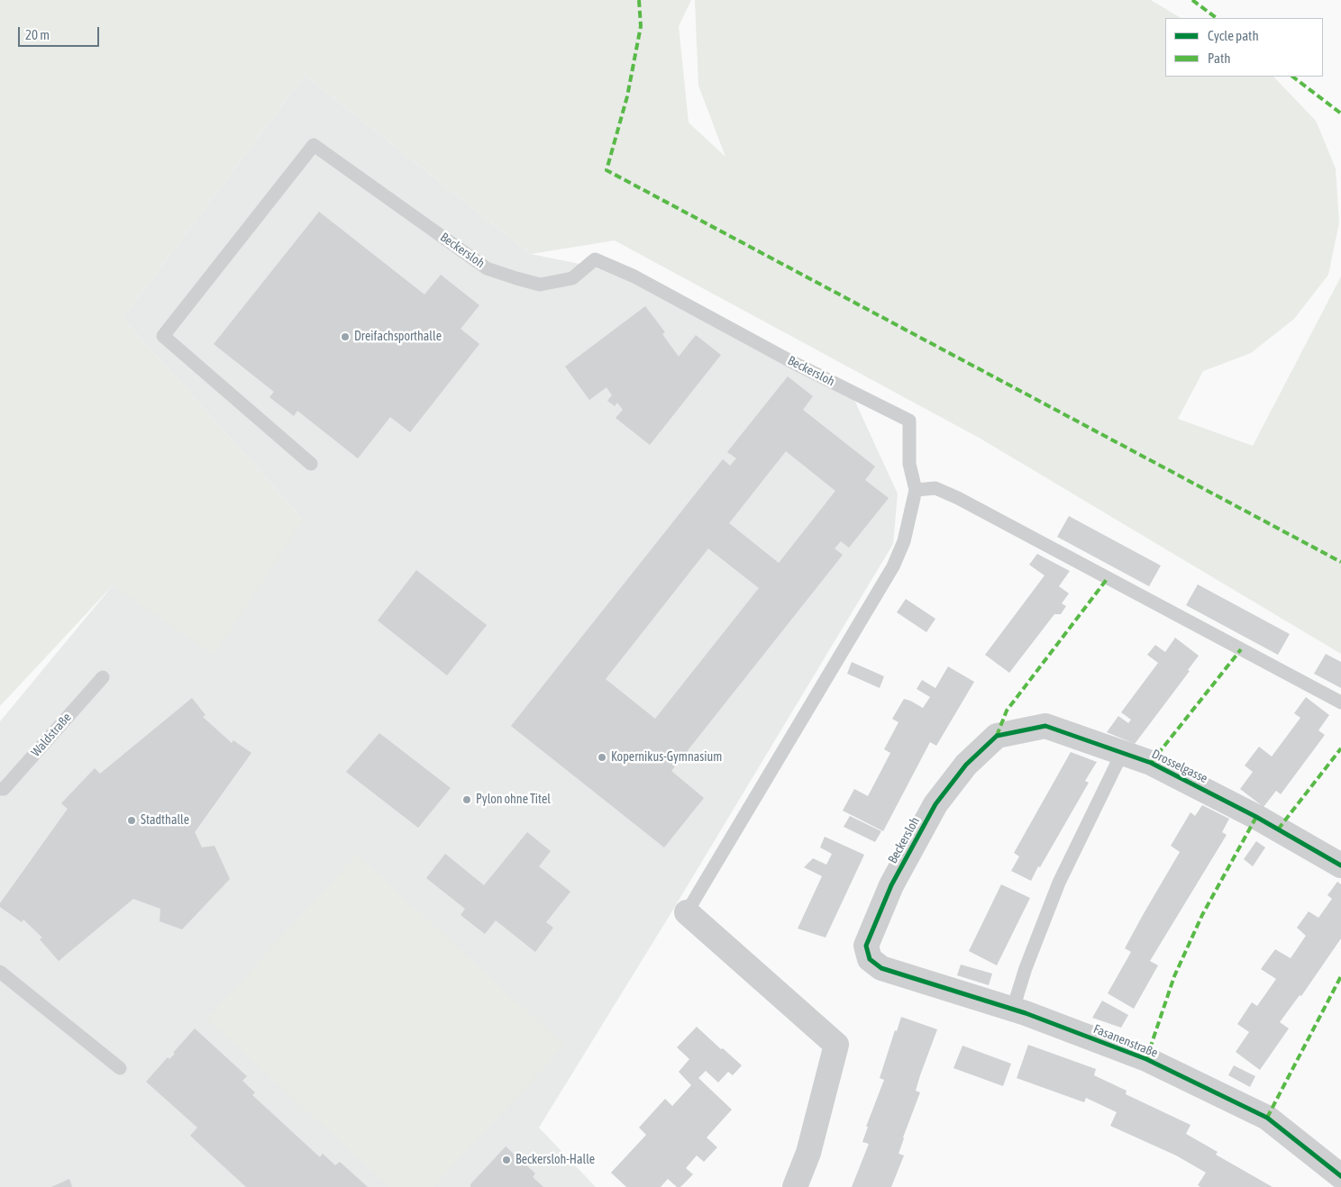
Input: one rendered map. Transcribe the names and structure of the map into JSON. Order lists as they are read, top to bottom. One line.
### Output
{"streets":{"street":["Beckersloh","Drosselgasse","Fasanenstraße"],"lane":["Waldstraße"]},"crossings":[["Beckersloh","Drosselgasse"],["Beckersloh","Fasanenstraße"]],"places":["Dreifachsporthalle","Kopernikus-Gymnasium","Pylon ohne Titel","Stadthalle","Beckersloh-Halle"],"legend":["Cycle path","Path"],"scale_bar":"20 m"}
